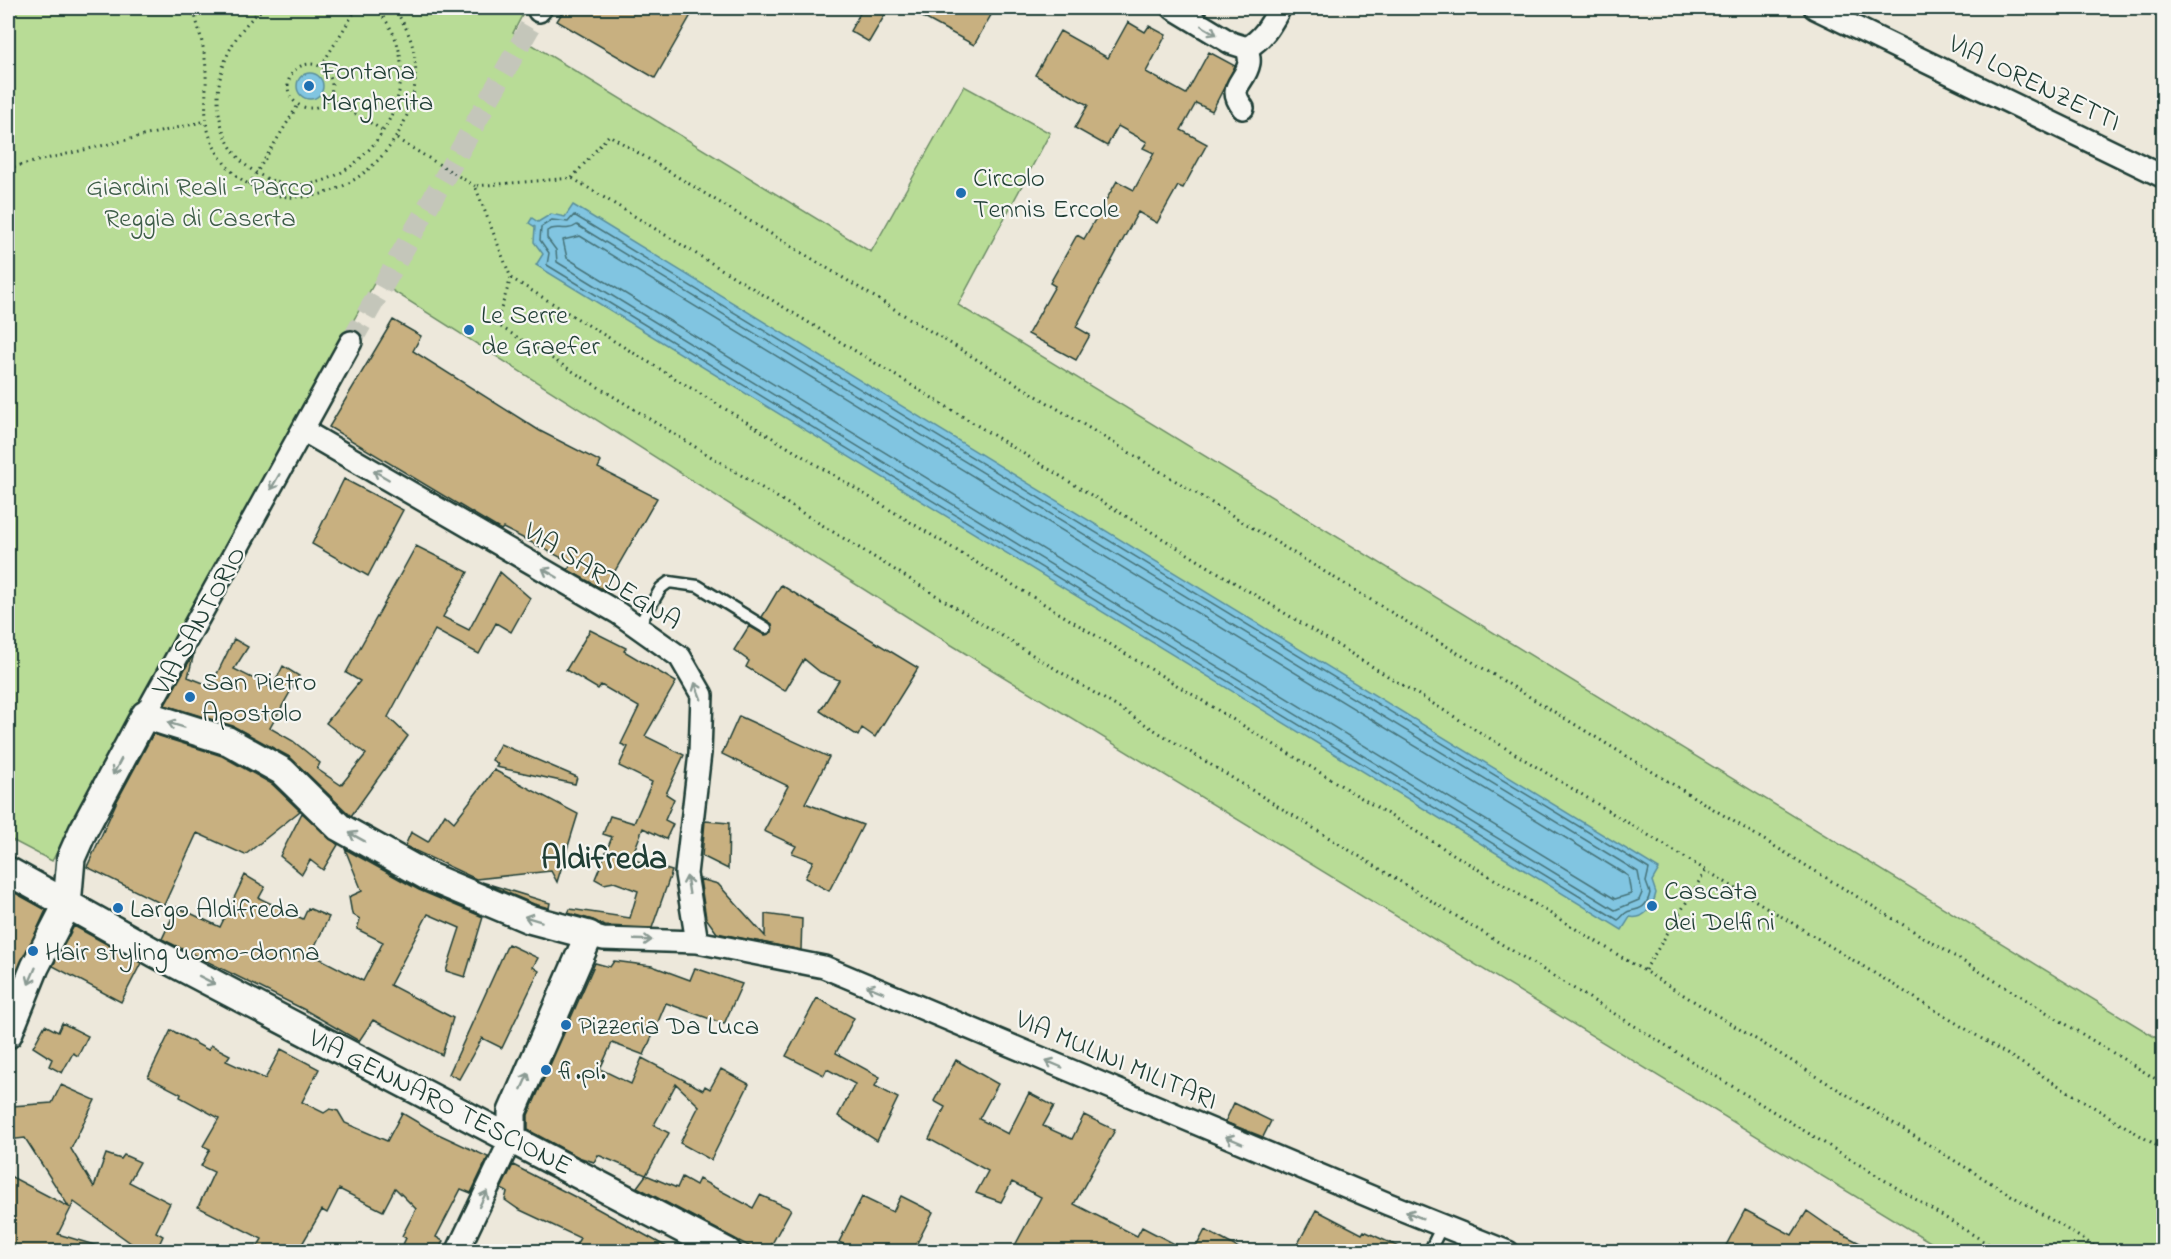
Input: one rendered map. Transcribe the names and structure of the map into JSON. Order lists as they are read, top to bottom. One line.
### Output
{"streets":{"street":["VIA LORENZETTI","VIA SARDEGNA","VIA SANTORIO","VIA MULINI MILITARI","VIA GENNARO TESCIONE"]},"crossings":[["VIA SARDEGNA","VIA SANTORIO"],["VIA SARDEGNA","VIA MULINI MILITARI"],["VIA SANTORIO","VIA GENNARO TESCIONE"]],"one_way":["VIA SARDEGNA","VIA SANTORIO"],"districts":["Aldifreda"],"parks":["Giardini Reali - Parco Reggia di Caserta"],"places":["Fontana Margherita","Circolo Tennis Ercole","Le Serre de Graefer","San Pietro Apostolo","Cascata dei Delfini","Largo Aldifreda","Hair styling uomo-donna","Pizzeria Da Luca","fi.pi."]}
